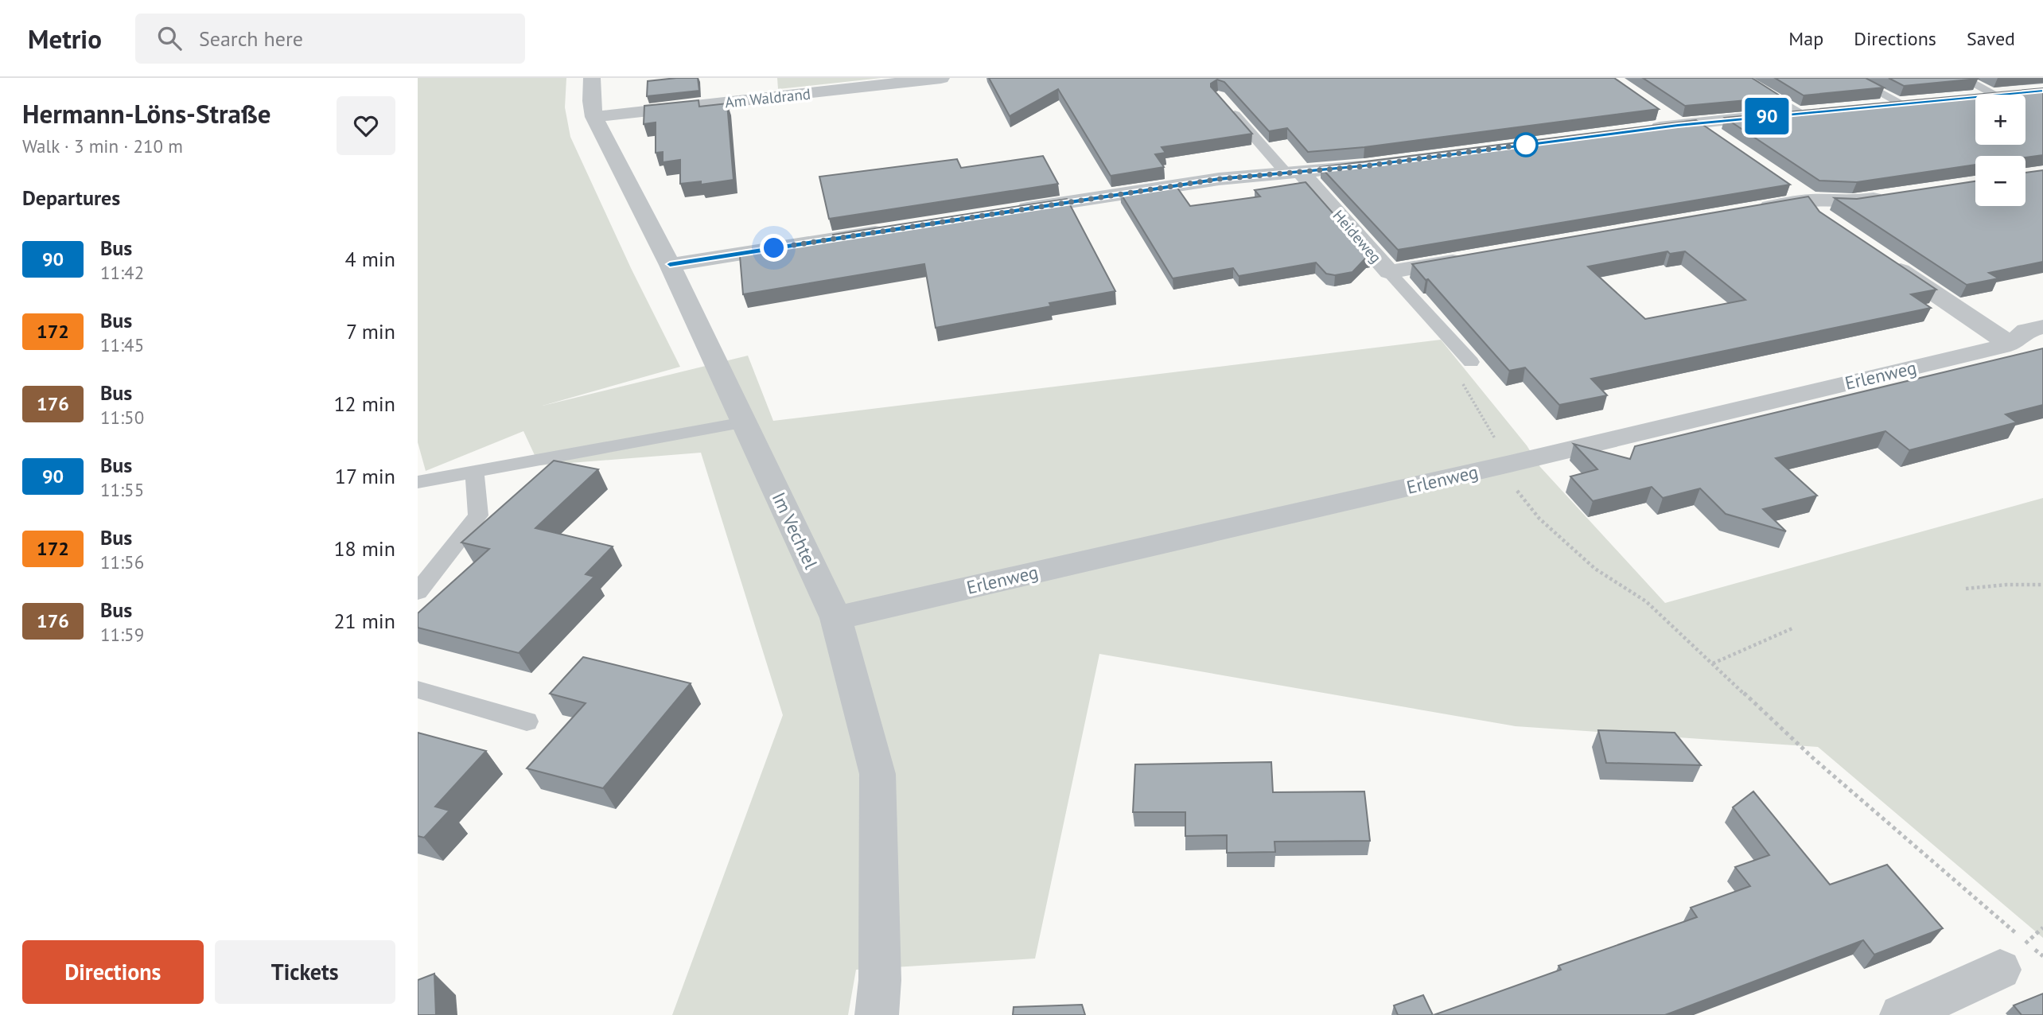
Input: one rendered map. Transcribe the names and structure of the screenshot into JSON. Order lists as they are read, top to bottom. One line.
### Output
{"streets":{"street":["Am Waldrand","Heideweg","Erlenweg","Im Vechtel"]},"crossings":[["Am Waldrand","Im Vechtel"],["Erlenweg","Im Vechtel"]],"lines":["bus line 90"],"page":{"header":"Metrio","search":"Search here","nav":["Map","Directions","Saved"],"heading":[["Hermann-Löns-Straße","Walk · 3 min · 210 m"],"Departures"],"on_map":"90","map_buttons":["+","−"],"list":[{"mark":"90","name":"Bus","note":"11:42","value":"4 min"},{"mark":"172","name":"Bus","note":"11:45","value":"7 min"},{"mark":"176","name":"Bus","note":"11:50","value":"12 min"},{"mark":"90","name":"Bus","note":"11:55","value":"17 min"},{"mark":"172","name":"Bus","note":"11:56","value":"18 min"},{"mark":"176","name":"Bus","note":"11:59","value":"21 min"}],"buttons":["Directions","Tickets"]}}
